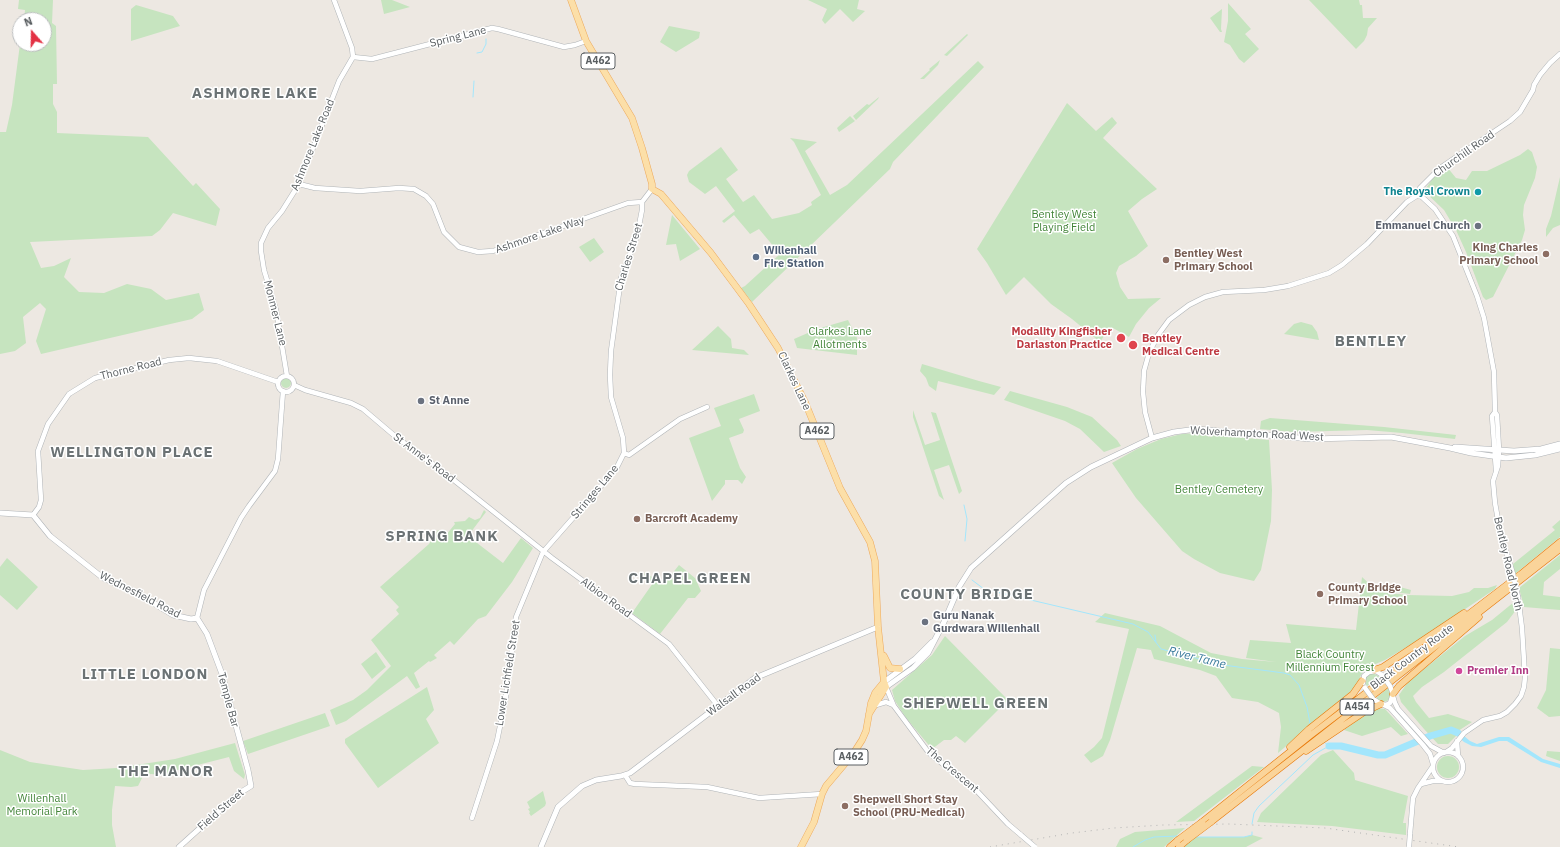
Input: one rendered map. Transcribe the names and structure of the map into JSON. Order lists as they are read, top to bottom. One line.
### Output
{"streets":{"highway":["Black Country Route","A454"],"main road":["A462","Clarkes Lane","Wolverhampton Road West","Wednesfield Road","Walsall Road","Temple Bar","Field Street"],"street":["Spring Lane","Ashmore Lake Road","Churchill Road","Ashmore Lake Way","Charles Street","Monmer Lane","Thorne Road","St Anne's Road","Stringes Lane","Bentley Road North","Albion Road","Lower Lichfield Street","The Crescent"]},"crossings":[["Spring Lane","A462"],["Spring Lane","Ashmore Lake Road"],["A462","Clarkes Lane"],["A462","Wolverhampton Road West"],["A462","Walsall Road"],["A462","The Crescent"],["Ashmore Lake Road","Ashmore Lake Way"],["Ashmore Lake Road","Monmer Lane"],["Churchill Road","Wolverhampton Road West"],["Churchill Road","Bentley Road North"],["Ashmore Lake Way","Charles Street"],["Charles Street","Stringes Lane"],["Monmer Lane","Thorne Road"],["Monmer Lane","St Anne's Road"],["Thorne Road","St Anne's Road"],["Thorne Road","Wednesfield Road"],["Clarkes Lane","Walsall Road"],["Wolverhampton Road West","Bentley Road North"],["Wolverhampton Road West","The Crescent"],["St Anne's Road","Stringes Lane"],["St Anne's Road","Albion Road"],["St Anne's Road","Lower Lichfield Street"],["Stringes Lane","Albion Road"],["Stringes Lane","Lower Lichfield Street"],["Wednesfield Road","Temple Bar"],["Albion Road","Lower Lichfield Street"],["Albion Road","Walsall Road"],["Temple Bar","Field Street"]],"districts":["ASHMORE LAKE","BENTLEY","WELLINGTON PLACE","SPRING BANK","CHAPEL GREEN","COUNTY BRIDGE","LITTLE LONDON","SHEPWELL GREEN","THE MANOR"],"water":["River Tame"],"parks":["Bentley West Playing Field","Clarkes Lane Allotments","Bentley Cemetery","Black Country Millennium Forest","Willenhall Memorial Park"],"places":["The Royal Crown","Emmanuel Church","King Charles Primary School","Willenhall Fire Station","Bentley West Primary School","Modality Kingfisher Darlaston Practice","Bentley Medical Centre","St Anne","Barcroft Academy","County Bridge Primary School","Guru Nanak Gurdwara Willenhall","Premier Inn","Shepwell Short Stay School (PRU-Medical)"],"north":"top"}
